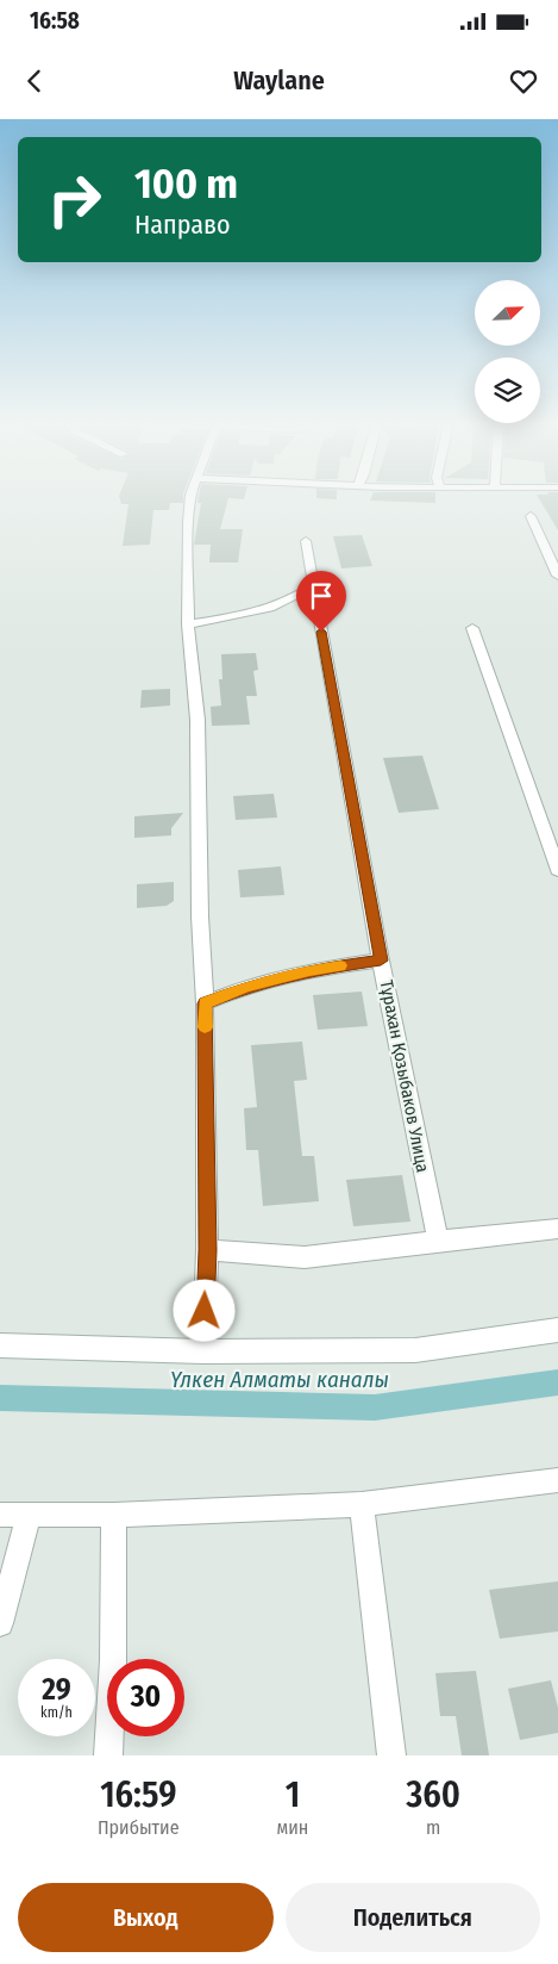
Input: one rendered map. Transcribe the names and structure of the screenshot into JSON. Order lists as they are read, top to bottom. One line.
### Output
{"streets":{"street":["Тұрахан Қозыбаков Улица"]},"water":["Үлкен Алматы каналы"],"north":"top right","page":{"status":"16:58","header":"Waylane","turn":["100 m","Направо"],"speed":"29 km/h","limit":"30","eta":["16:59","Прибытие","1","мин","360","m"],"buttons":["Выход","Поделиться"]}}
